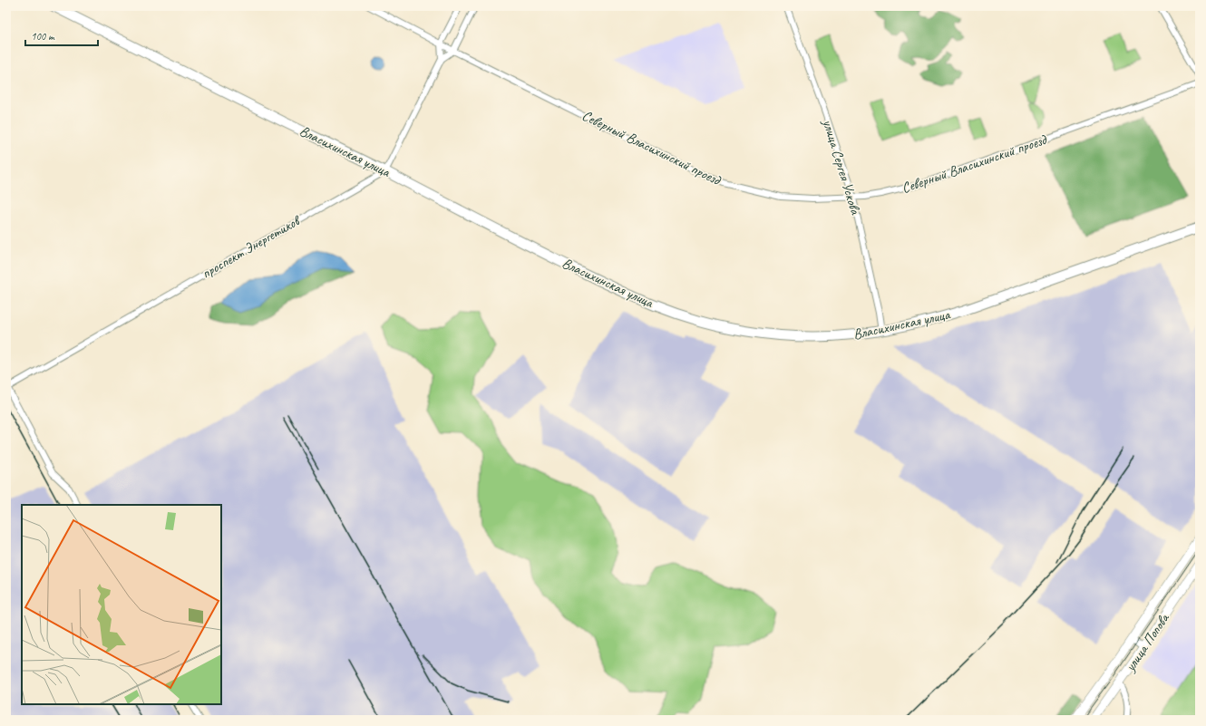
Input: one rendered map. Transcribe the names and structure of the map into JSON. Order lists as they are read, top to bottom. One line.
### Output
{"streets":{"highway":["Власихинская улица"],"main road":["улица Попова"],"street":["Северный Власихинский проезд","улица Сергея Ускова","проспект Энергетиков"]},"crossings":[["Северный Власихинский проезд","улица Сергея Ускова"],["Власихинская улица","улица Сергея Ускова"],["Власихинская улица","проспект Энергетиков"]],"scale_bar":"100 m"}
